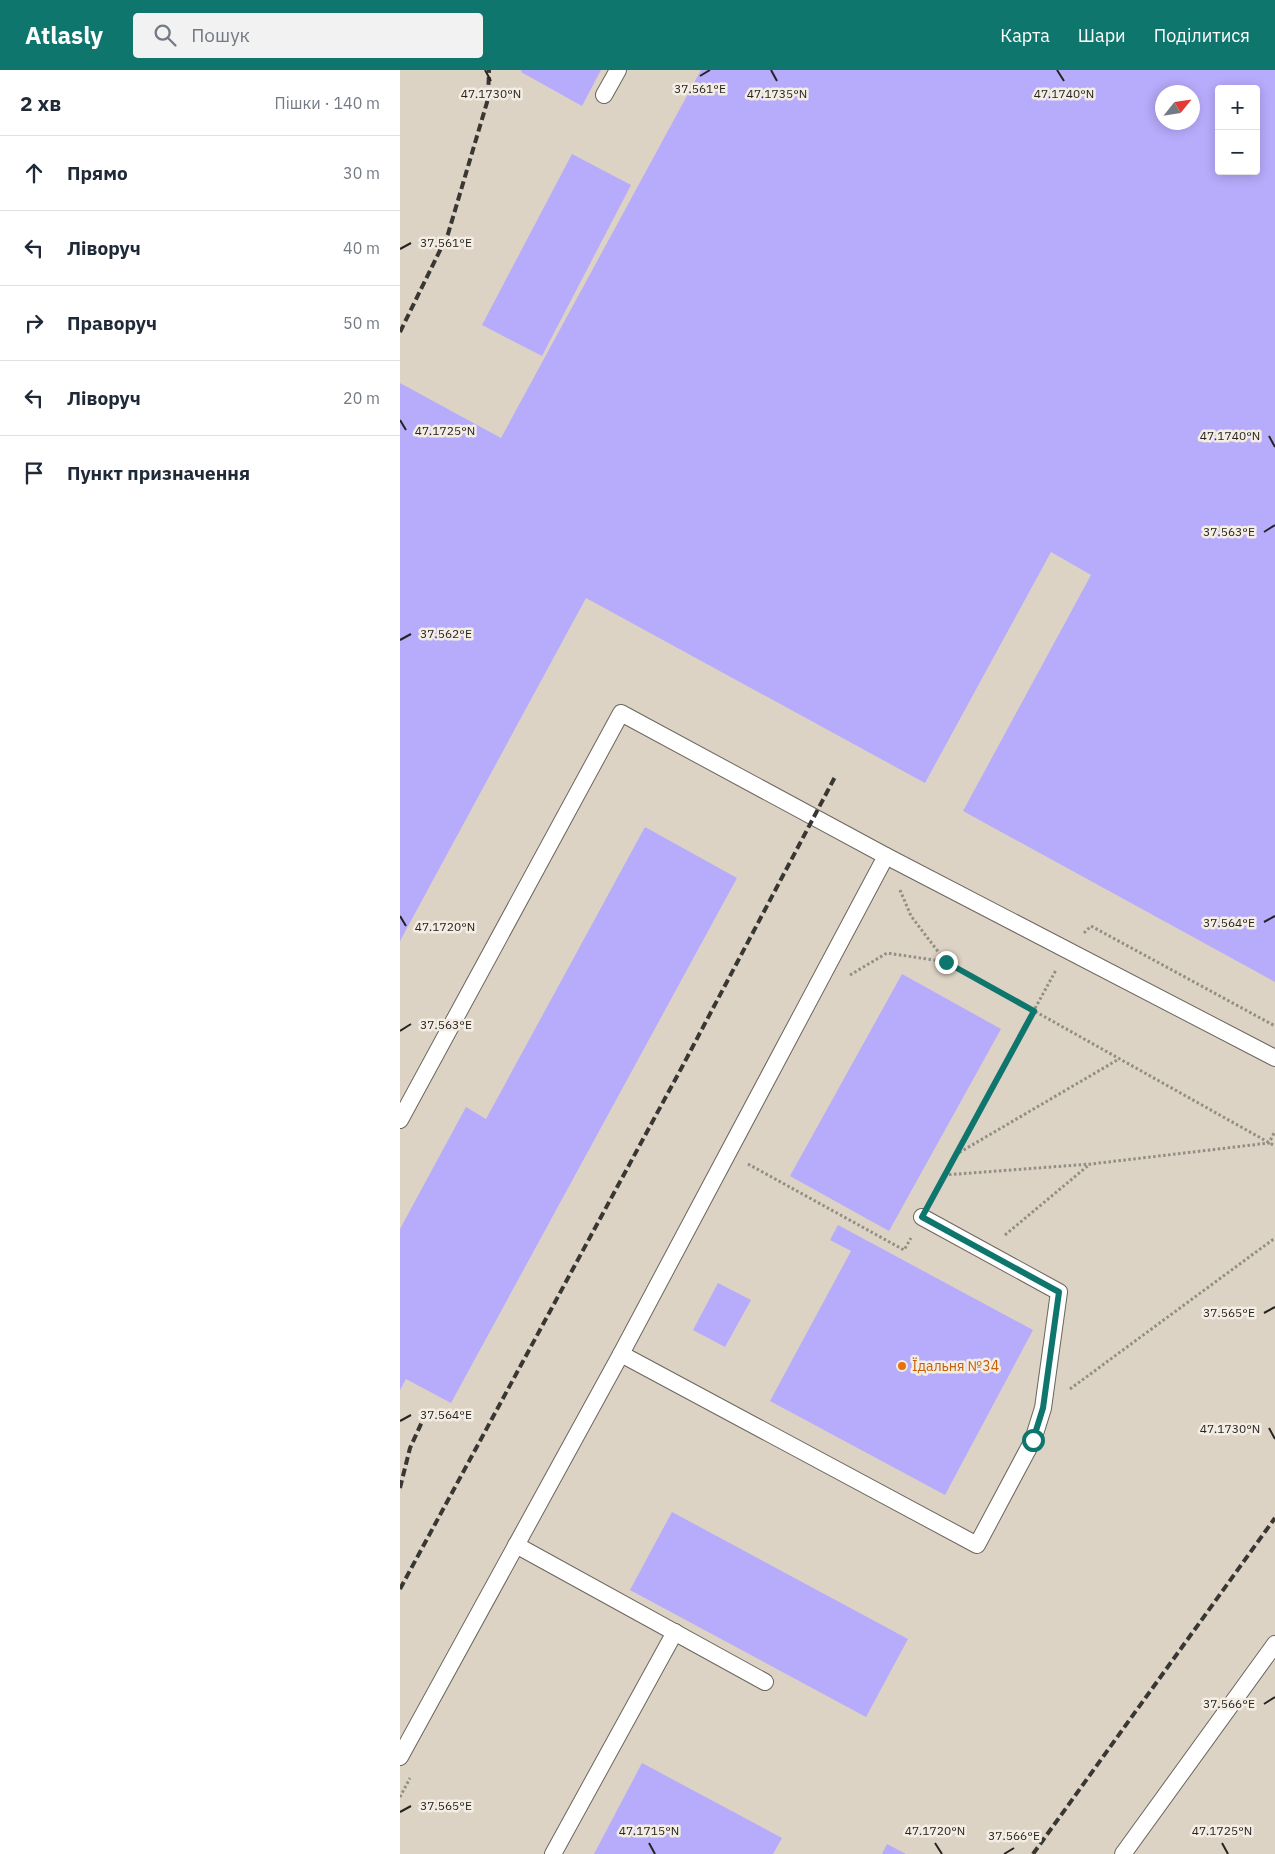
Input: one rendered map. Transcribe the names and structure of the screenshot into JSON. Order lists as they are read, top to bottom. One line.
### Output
{"places":["Їдальня №34"],"north":"top right","page":{"header":"Atlasly","search":"Пошук","nav":["Карта","Шари","Поділитися"],"heading":["2 хв","Пішки · 140 m"],"map_buttons":["+","−"],"list":[["Прямо","30 m"],["Ліворуч","40 m"],["Праворуч","50 m"],["Ліворуч","20 m"],"Пункт призначення"]},"coordinates":["37.561°E","47.1730°N","47.1735°N","47.1740°N","47.1725°N","37.563°E","37.562°E","37.564°E","47.1720°N","37.565°E","37.566°E","47.1715°N"]}
